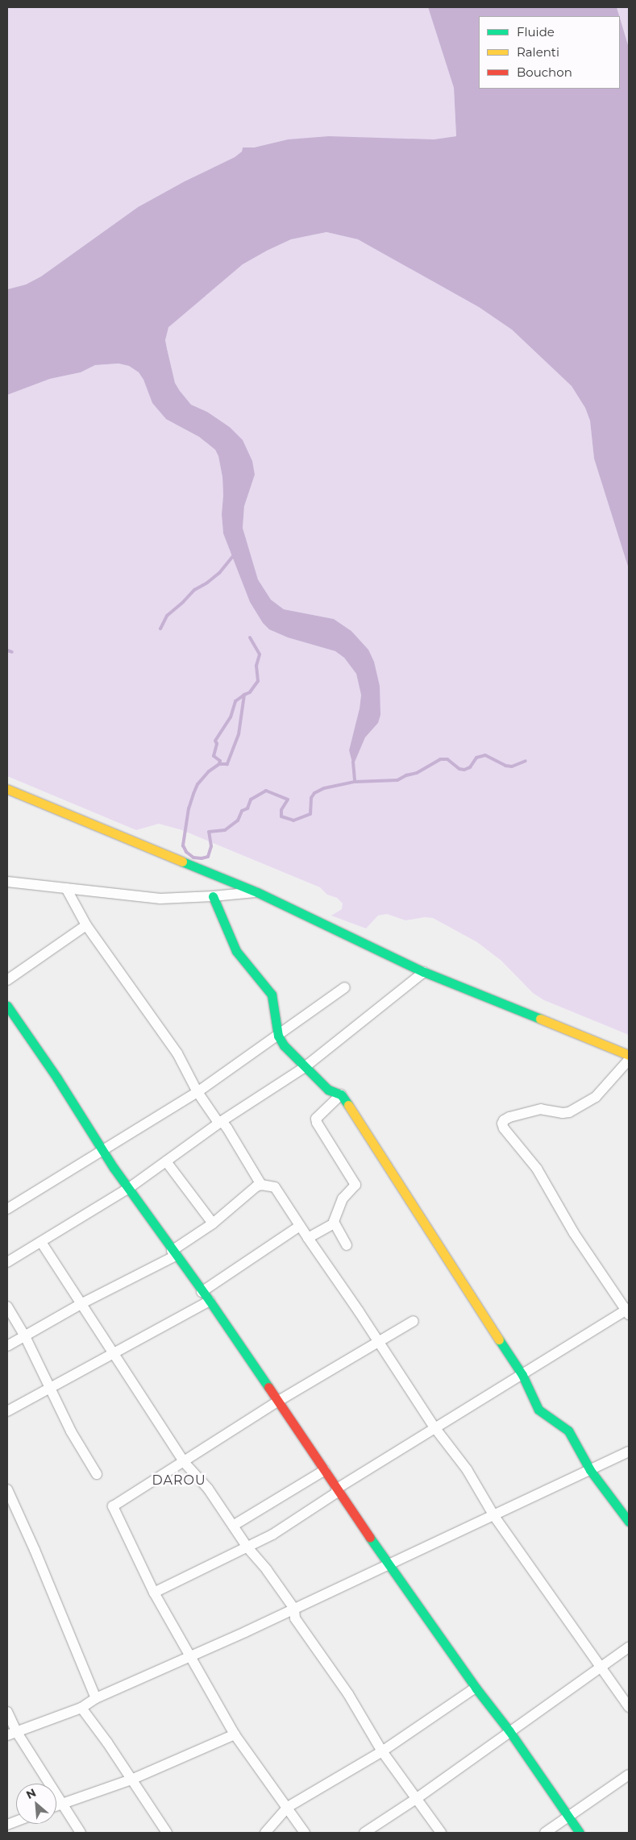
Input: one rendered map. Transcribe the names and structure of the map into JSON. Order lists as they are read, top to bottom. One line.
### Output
{"districts":["DAROU"],"legend":["Fluide","Ralenti","Bouchon"],"north":"top left"}
